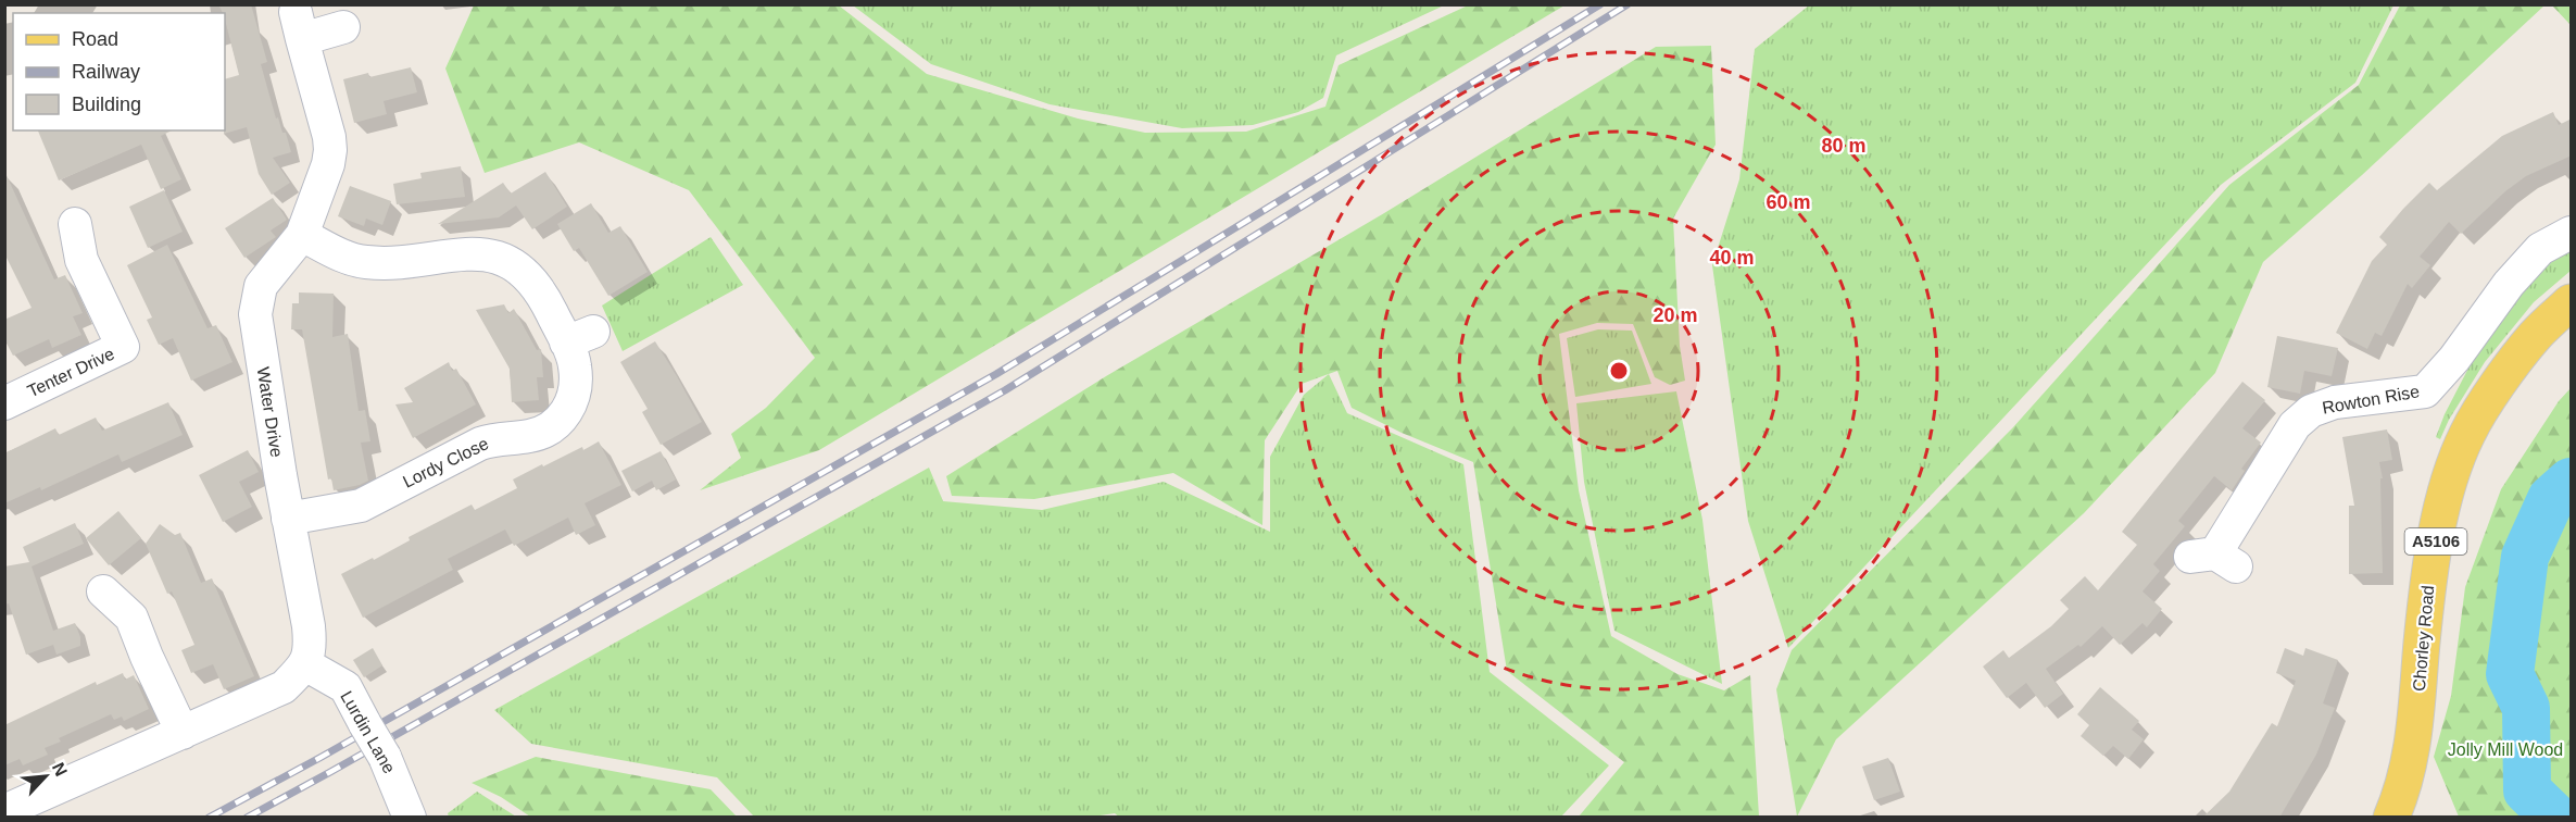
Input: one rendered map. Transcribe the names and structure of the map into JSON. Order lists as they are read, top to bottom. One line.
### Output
{"streets":{"main road":["A5106","Chorley Road"],"street":["Tenter Drive","Rowton Rise","Water Drive","Lordy Close","Lurdin Lane"]},"crossings":[["Water Drive","Lordy Close"],["Water Drive","Lurdin Lane"]],"parks":["Jolly Mill Wood"],"legend":["Road","Railway","Building"],"north":"top right","rings":["80 m","60 m","40 m","20 m"]}
